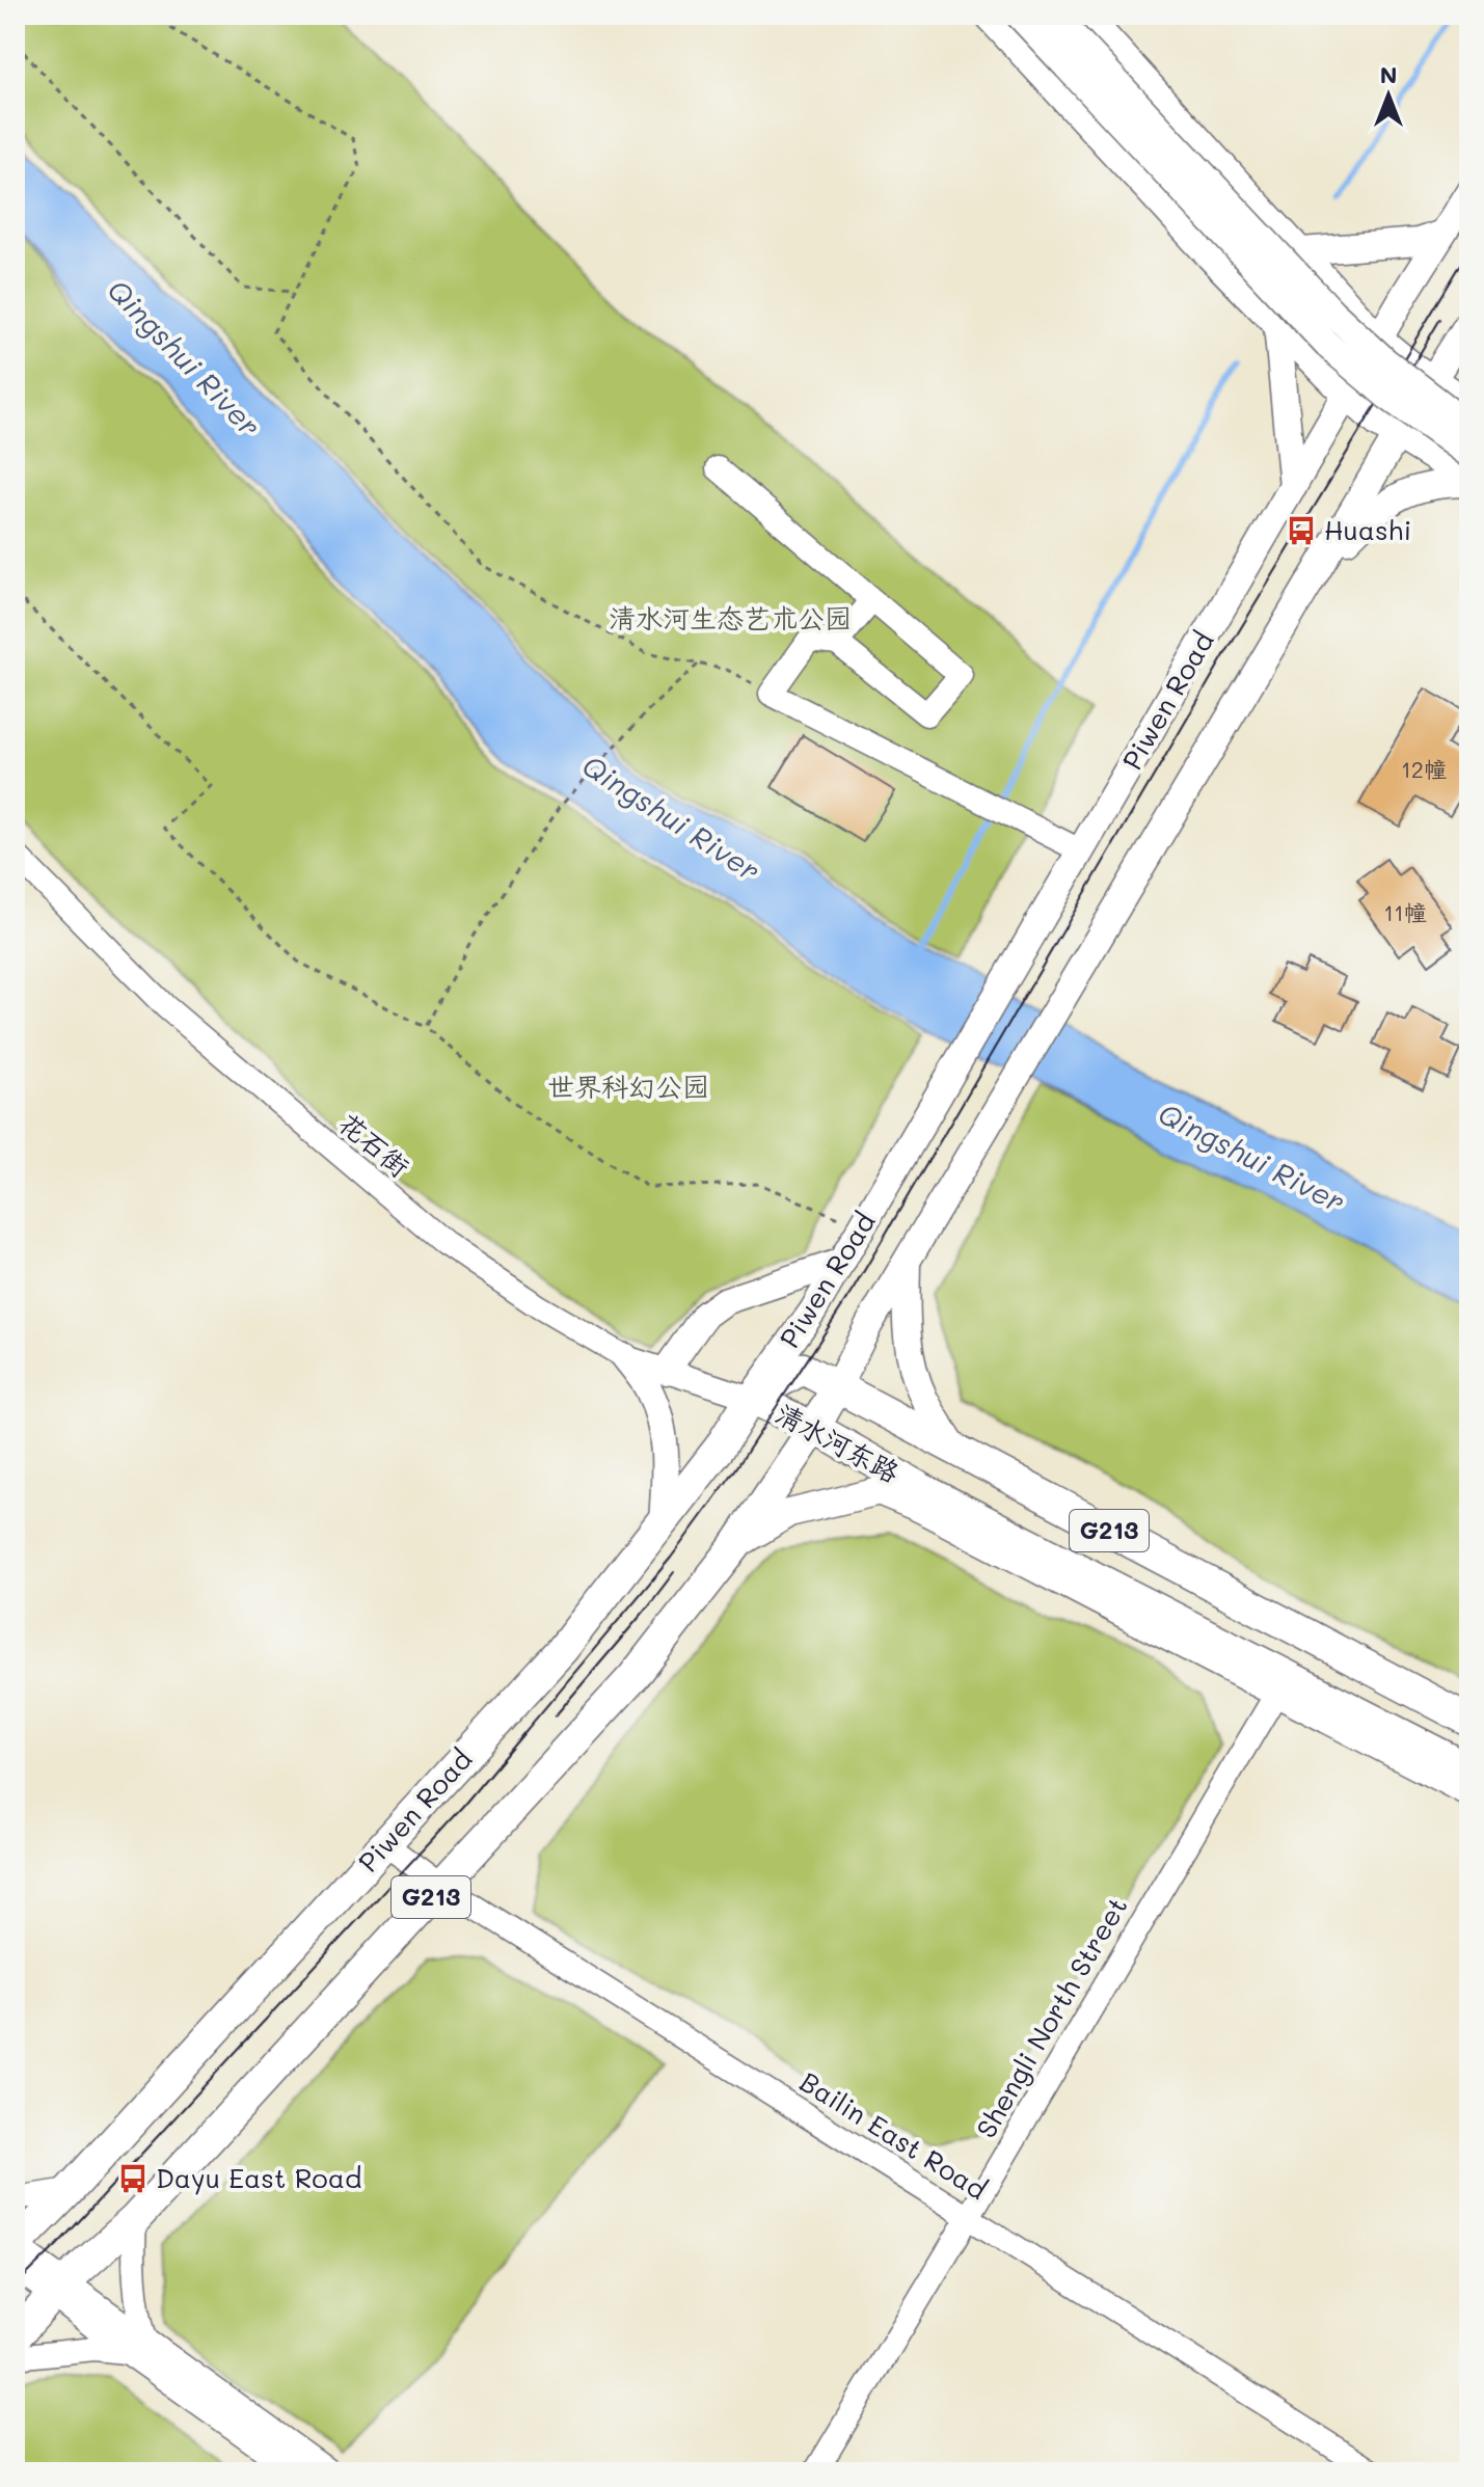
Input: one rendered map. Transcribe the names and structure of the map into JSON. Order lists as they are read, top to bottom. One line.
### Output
{"streets":{"highway":["Piwen Road","清水河东路","G213"],"street":["花石街","Shengli North Street","Bailin East Road"]},"crossings":[["Piwen Road","花石街"],["Piwen Road","清水河东路"],["Piwen Road","Bailin East Road"],["花石街","清水河东路"],["清水河东路","Shengli North Street"],["Shengli North Street","Bailin East Road"]],"water":["Qingshui River"],"parks":["清水河生态艺术公园","世界科幻公园"],"places":{"bus stop":["Huashi","Dayu East Road"]},"house_numbers":["12幢","11幢"],"north":"top"}
